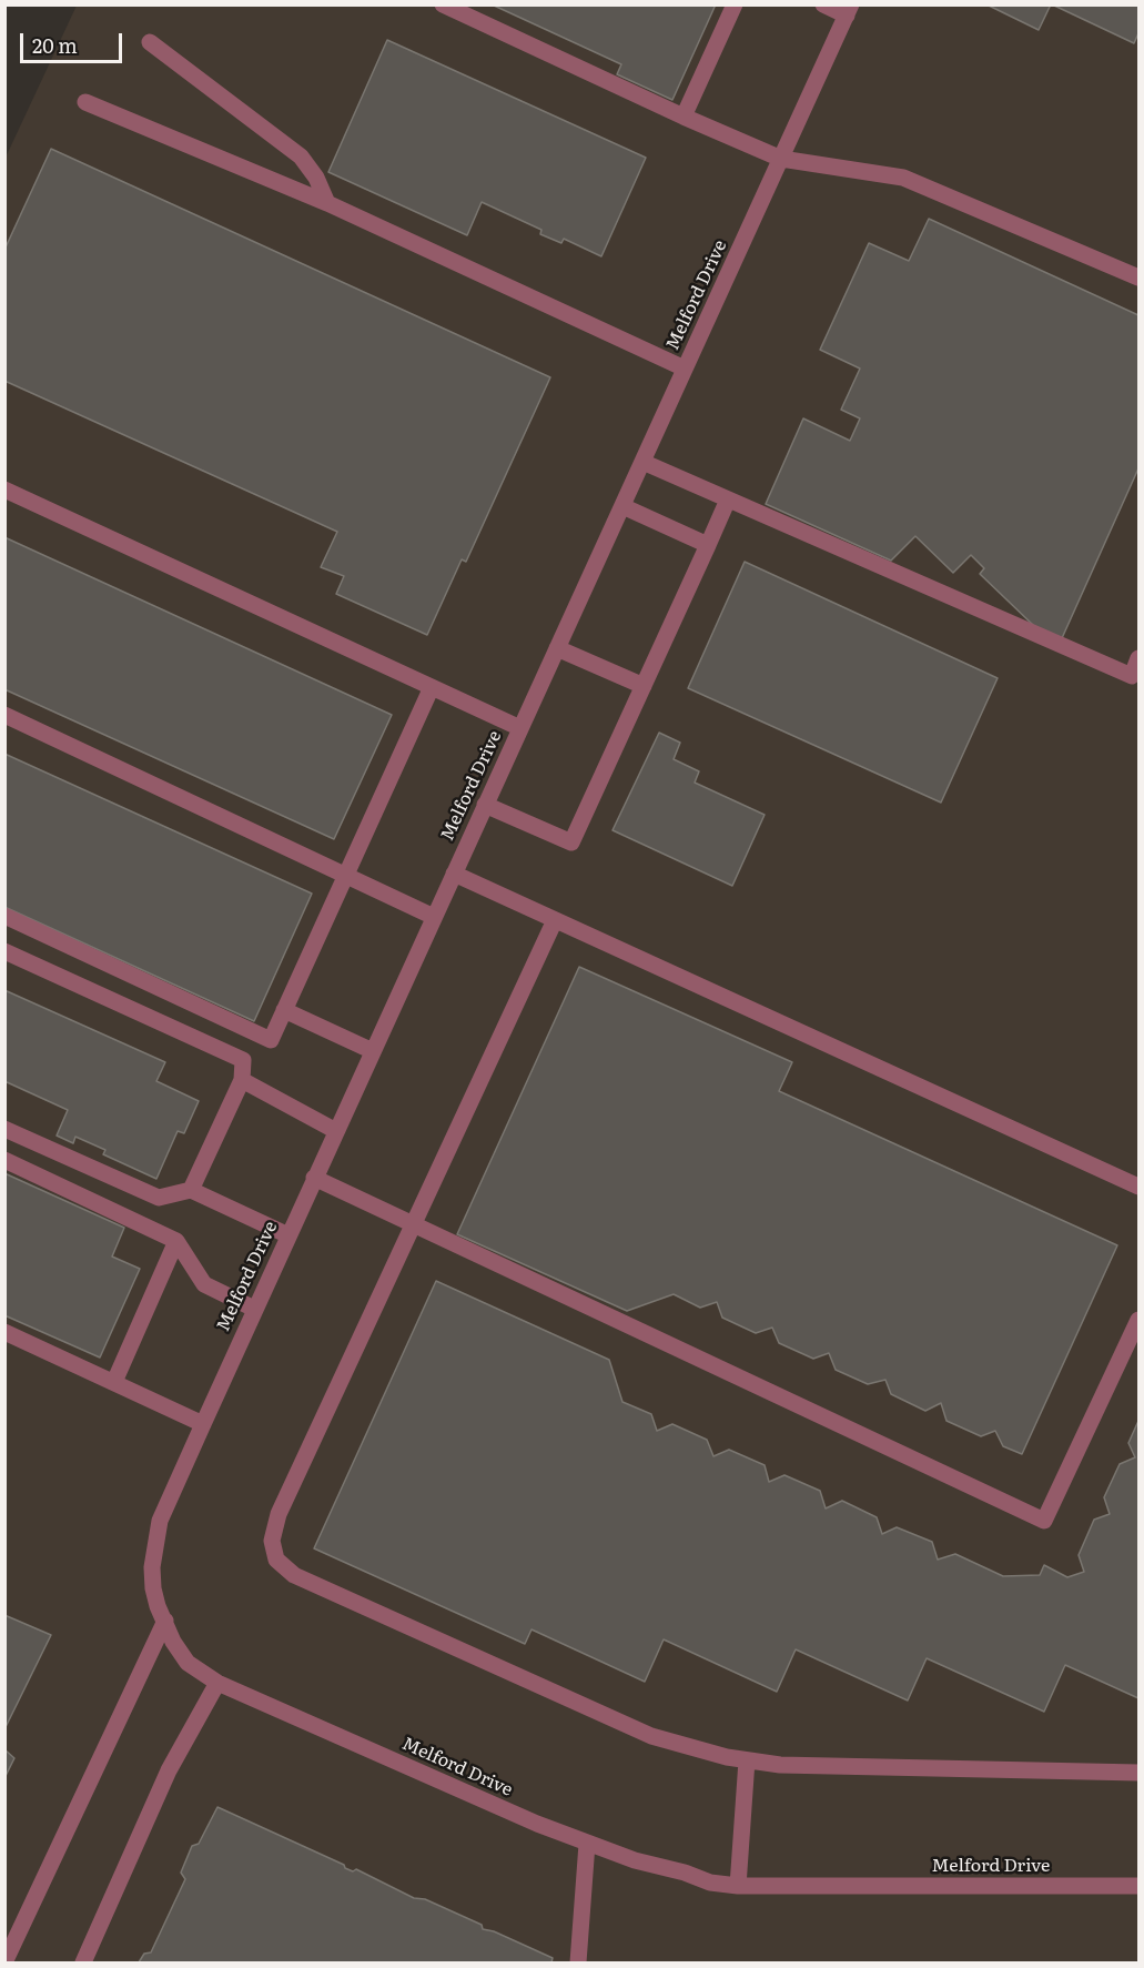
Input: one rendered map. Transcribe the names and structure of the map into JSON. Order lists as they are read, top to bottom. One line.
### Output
{"streets":{"street":["Melford Drive"]},"scale_bar":"20 m"}
